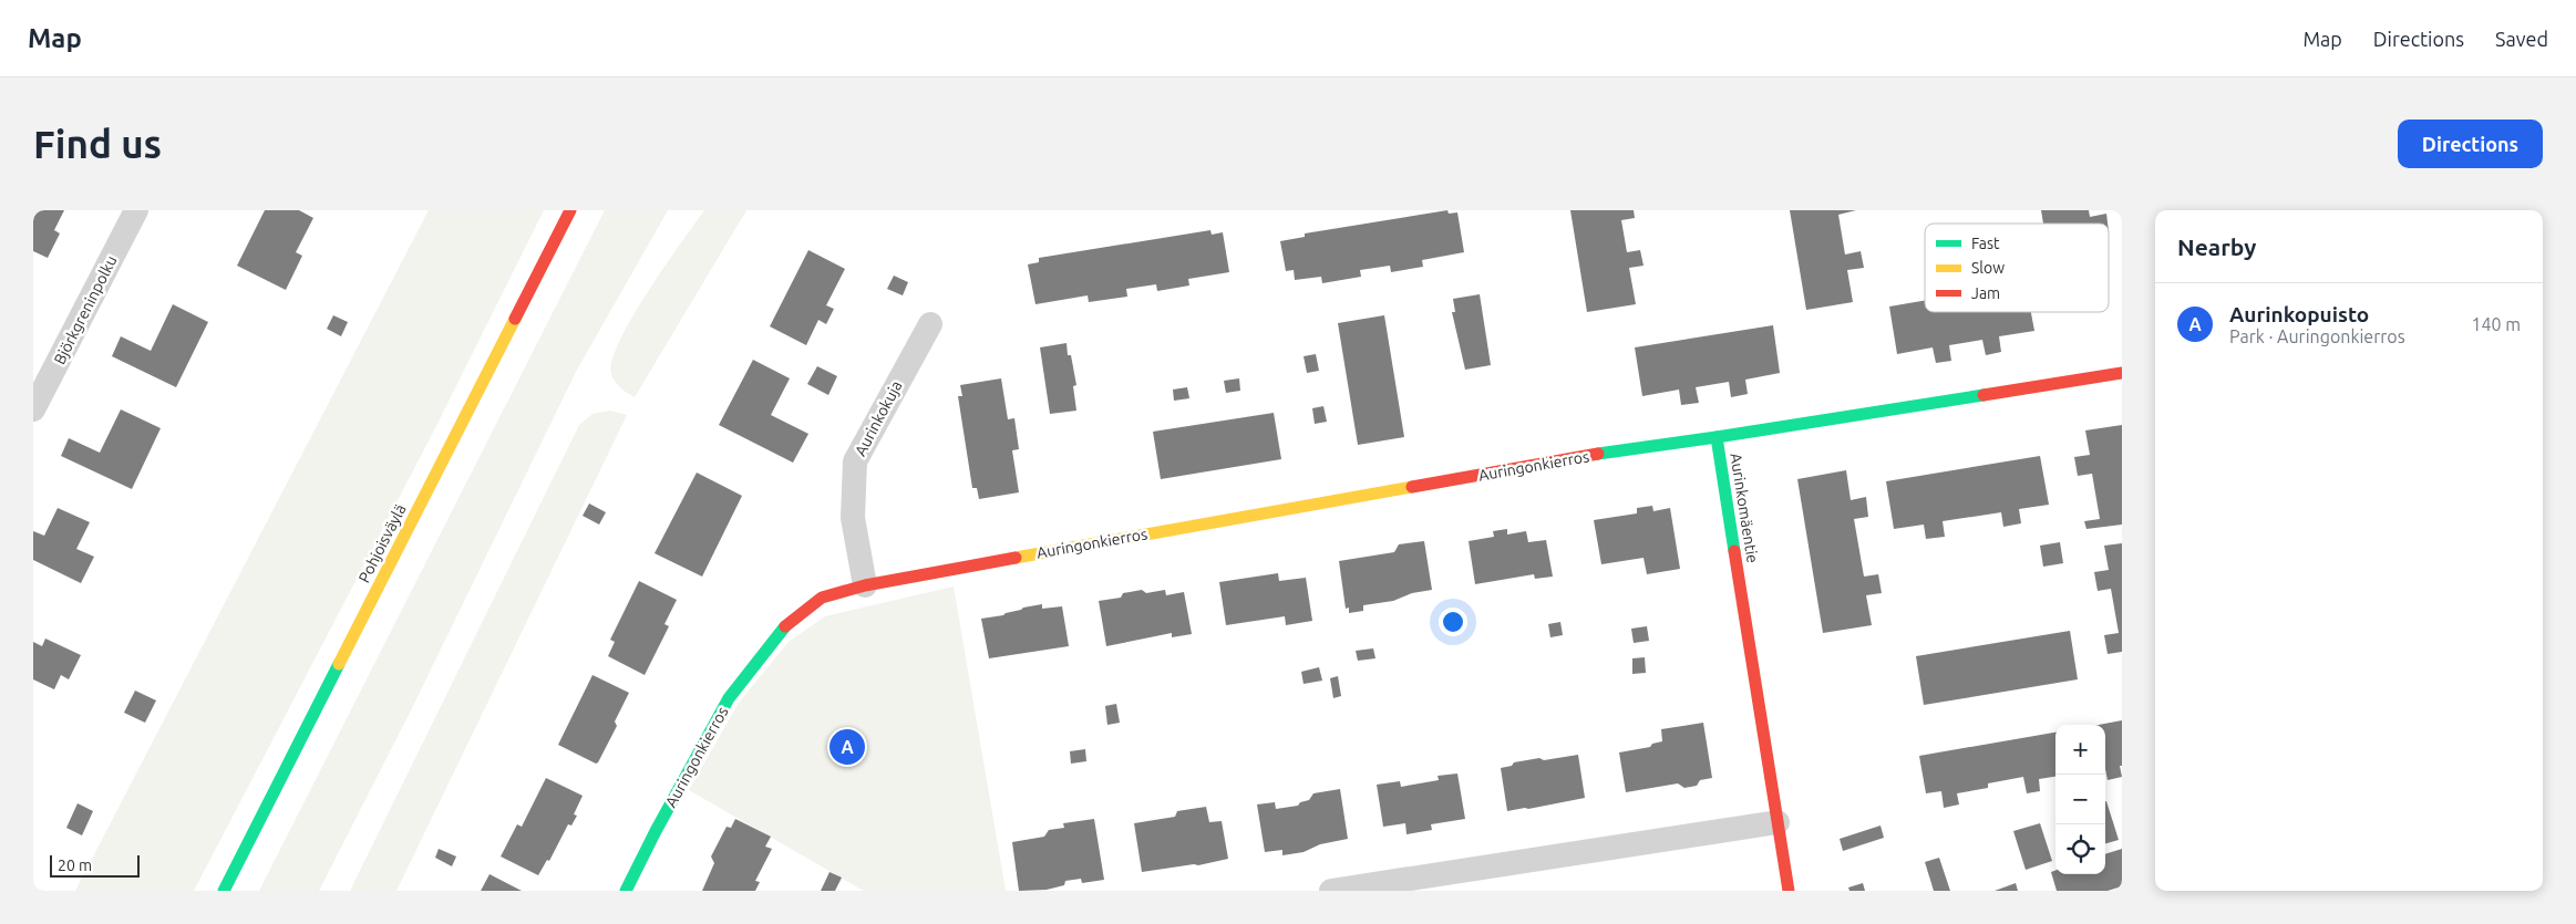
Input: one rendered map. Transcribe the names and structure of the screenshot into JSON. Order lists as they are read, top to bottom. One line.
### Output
{"streets":{"street":["Björkgreninpolku","Aurinkokuja","Auringonkierros","Aurinkomäentie","Pohjoisväylä"]},"crossings":[["Aurinkokuja","Auringonkierros"],["Auringonkierros","Aurinkomäentie"]],"legend":["Fast","Slow","Jam"],"scale_bar":"20 m","page":{"header":"Map","nav":["Map","Directions","Saved"],"buttons":"Directions","title":"Find us","heading":"Nearby","list":[{"mark":"A","name":"Aurinkopuisto","note":"Park · Auringonkierros","value":"140 m"}],"map_buttons":["+","−"],"pins":"A","scale":"20 m"}}
